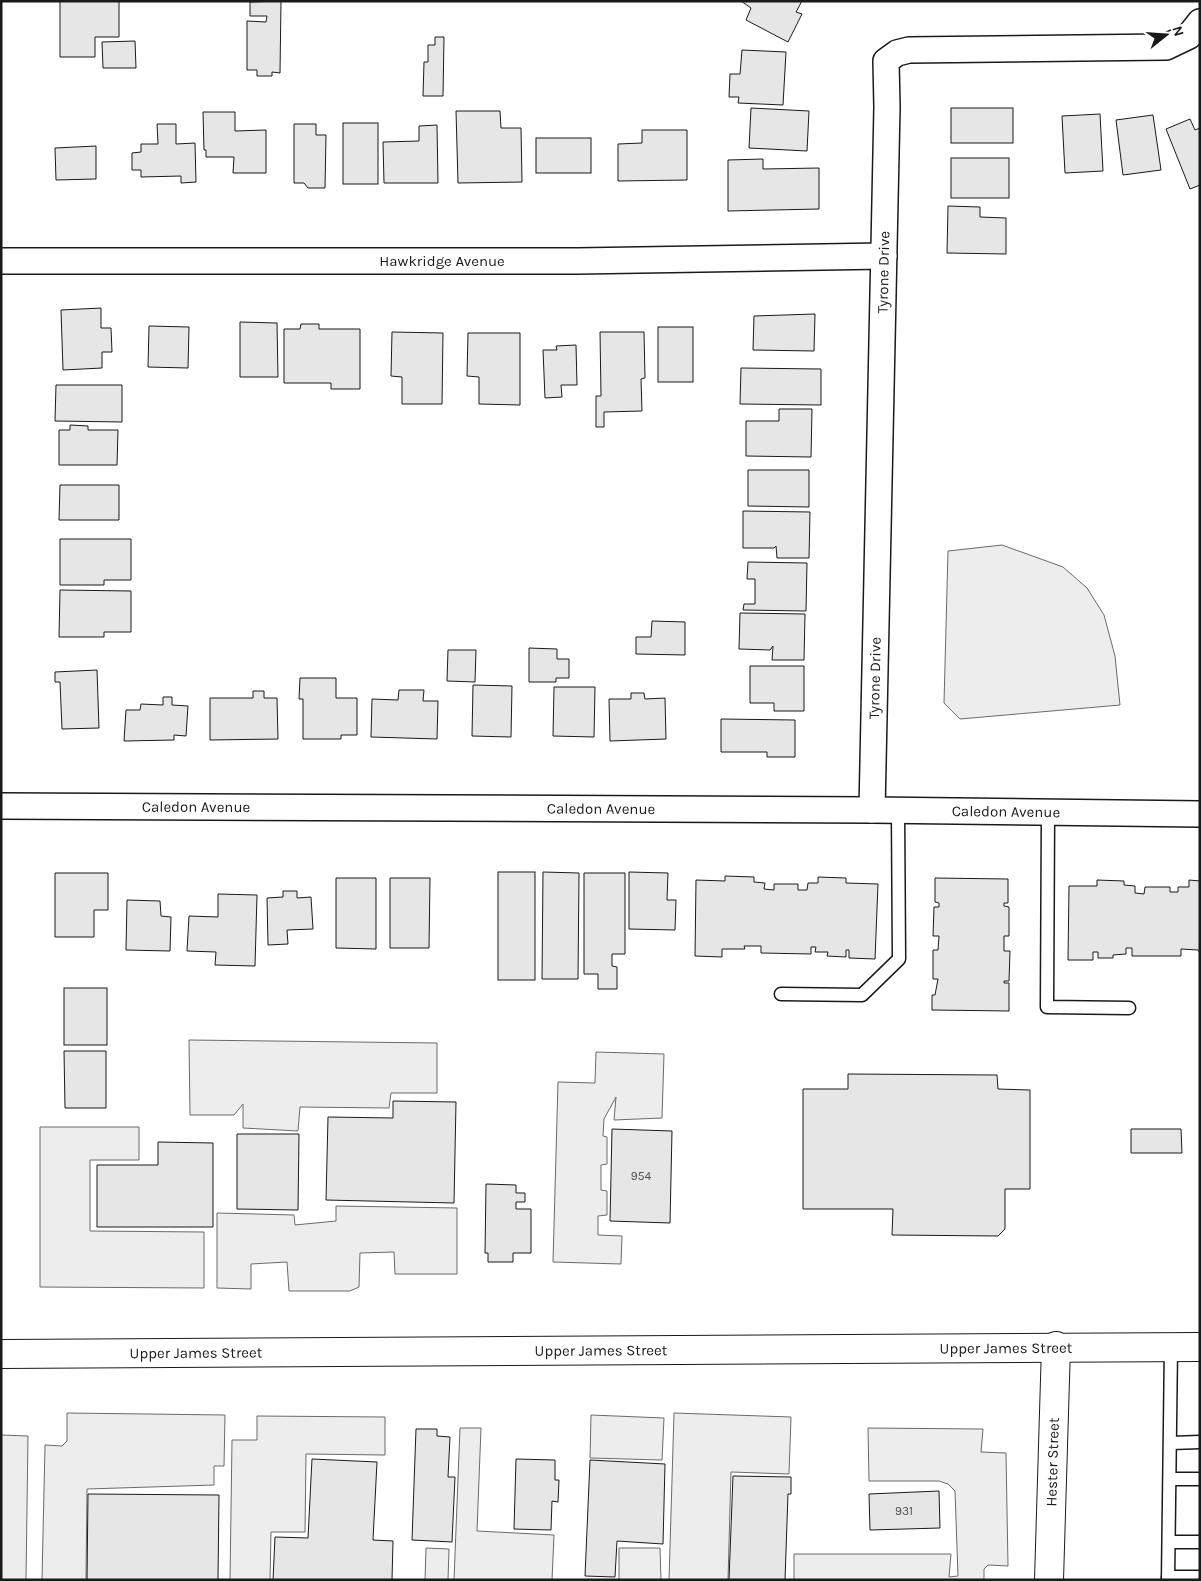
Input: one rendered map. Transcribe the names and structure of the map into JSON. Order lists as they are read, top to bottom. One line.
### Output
{"streets":{"main road":["Upper James Street","Hester Street"],"street":["Hawkridge Avenue","Tyrone Drive","Caledon Avenue"]},"crossings":[["Hawkridge Avenue","Tyrone Drive"],["Tyrone Drive","Caledon Avenue"],["Upper James Street","Hester Street"]],"house_numbers":["954","931"],"north":"right"}
